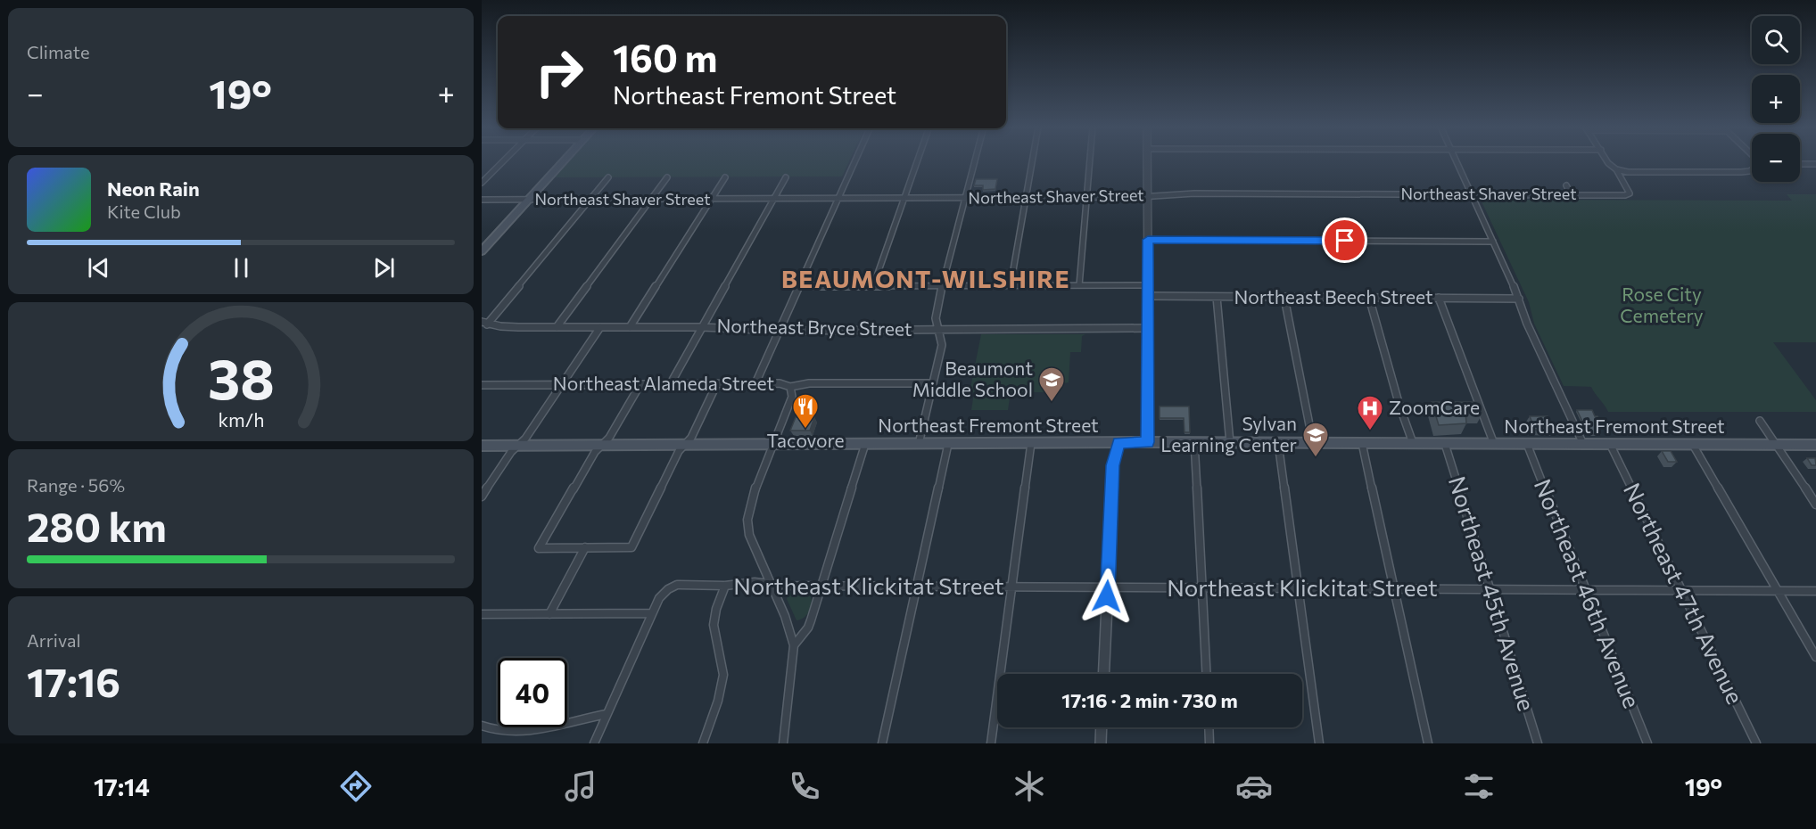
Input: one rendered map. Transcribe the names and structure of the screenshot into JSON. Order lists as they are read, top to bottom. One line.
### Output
{"streets":{"main road":["Northeast Fremont Street"],"street":["Northeast Shaver Street","Northeast Beech Street","Northeast Bryce Street","Northeast Alameda Street","Northeast Klickitat Street","Northeast 45th Avenue","Northeast 46th Avenue","Northeast 47th Avenue"]},"crossings":[["Northeast Alameda Street","Northeast Fremont Street"],["Northeast Alameda Street","Northeast Klickitat Street"],["Northeast Fremont Street","Northeast 45th Avenue"],["Northeast Fremont Street","Northeast 46th Avenue"],["Northeast Fremont Street","Northeast 47th Avenue"],["Northeast Klickitat Street","Northeast 45th Avenue"],["Northeast Klickitat Street","Northeast 46th Avenue"],["Northeast Klickitat Street","Northeast 47th Avenue"]],"districts":["BEAUMONT-WILSHIRE"],"parks":["Rose City Cemetery"],"places":{"school or university":["Beaumont Middle School","Sylvan Learning Center"],"restaurant":["Tacovore"],"hospital":["ZoomCare"]},"page":{"tile":["Climate",["Range · 56%","280 km"],["Arrival","17:16"]],"map_buttons":["+","−"],"turn":["160 m","Northeast Fremont Street"],"heat":["−","19°","+"],"song":["Neon Rain","Kite Club"],"limit":"40","trip":"17:16 · 2 min · 730 m","tabs":["17:14","19°"],"gauge":["38","km/h"]}}
